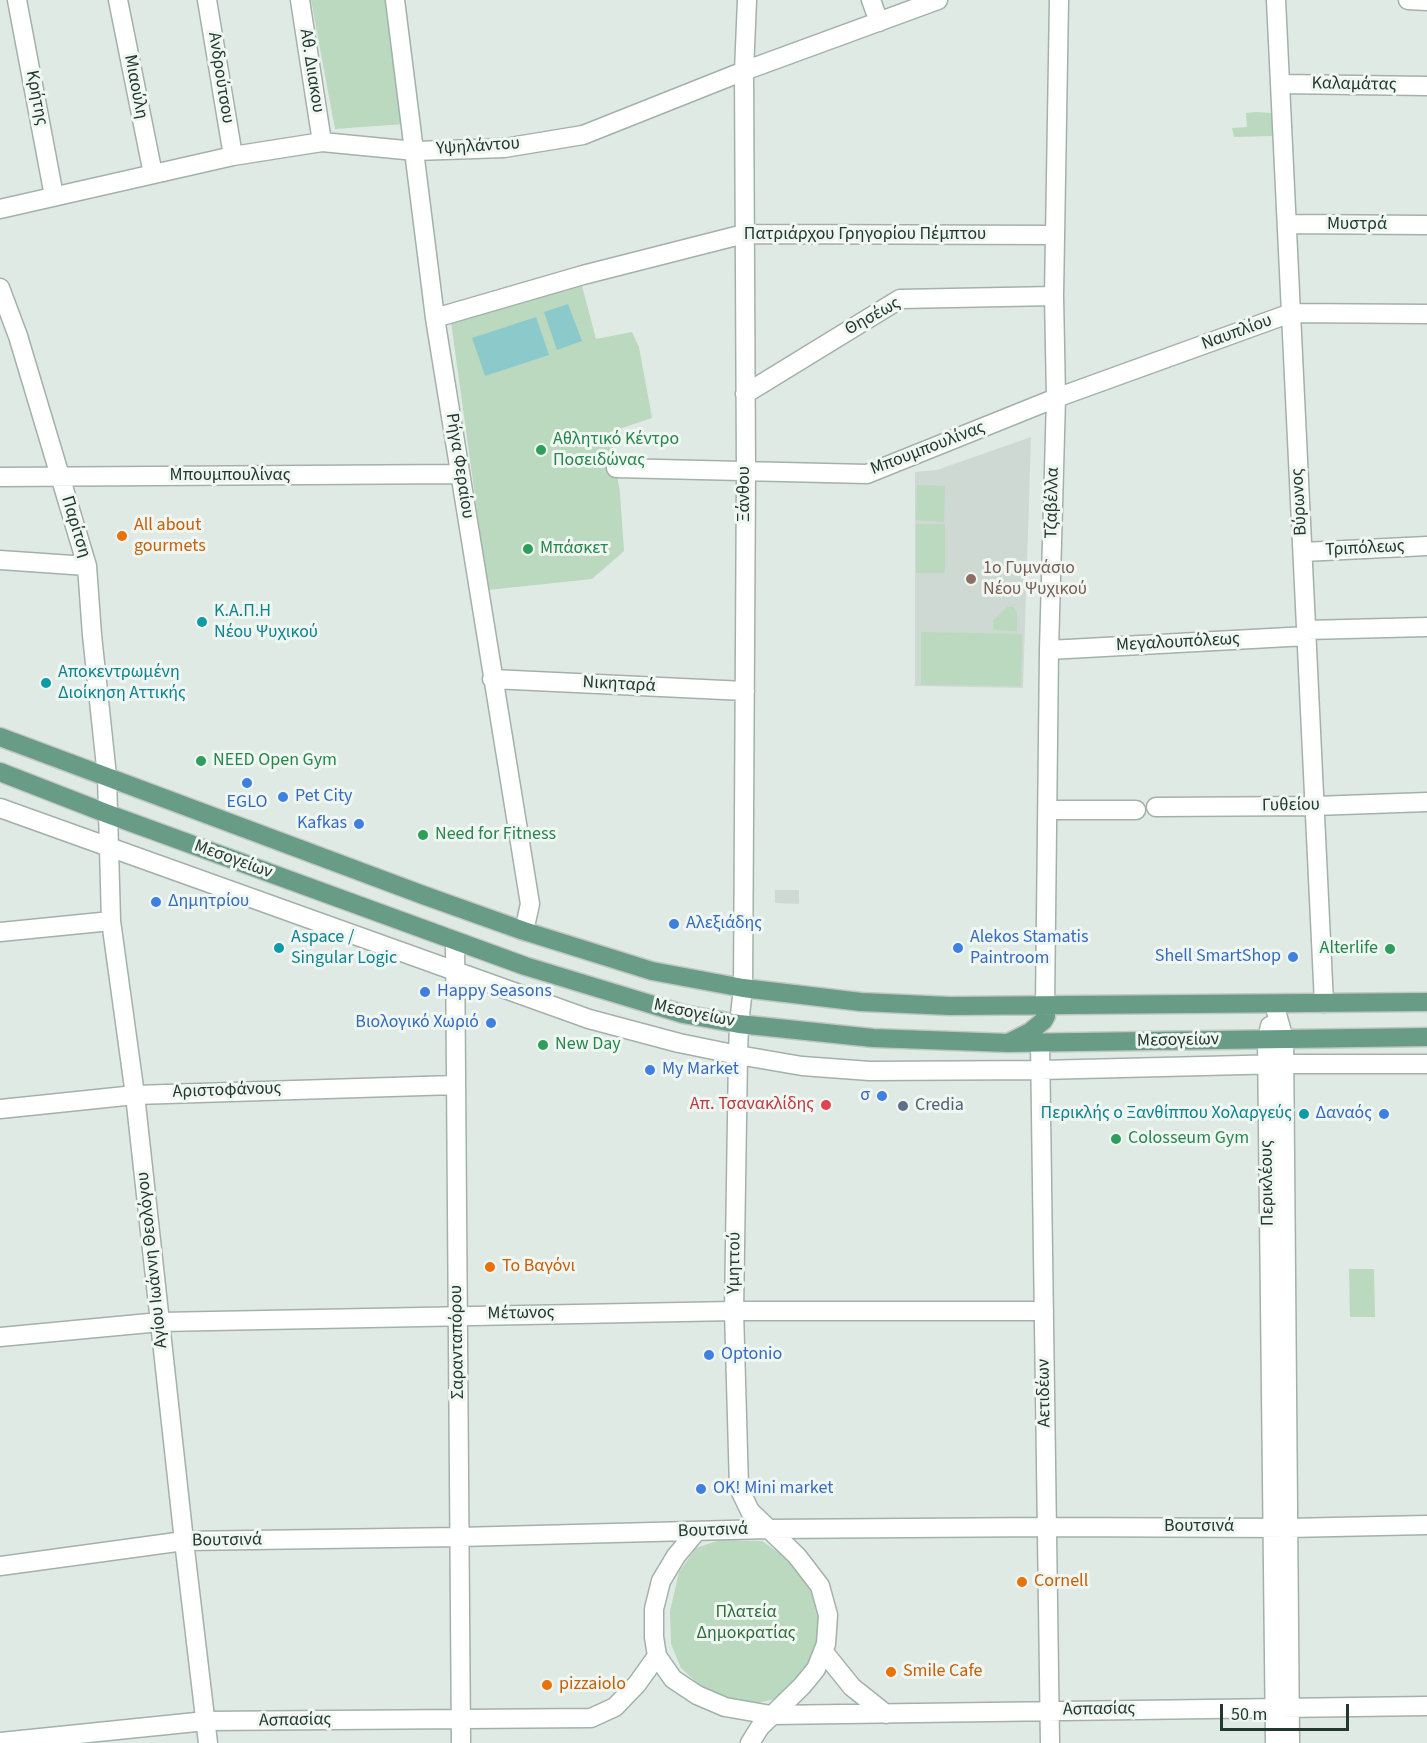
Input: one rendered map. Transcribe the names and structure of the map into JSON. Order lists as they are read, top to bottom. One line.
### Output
{"streets":{"main road":["Μεσογείων"],"street":["Αθ. Διιακου","Ανδρούτσου","Καλαμάτας","Μιαούλη","Κρήτης","Υψηλάντου","Μυστρά","Πατριάρχου Γρηγορίου Πέμπτου","Θησέως","Ναυπλίου","Μπουμπουλίνας","Ρήγα Φεραίου","Ξάνθου","Βύρωνος","Τζαβέλλα","Παρίτση","Τριπόλεως","Μεγαλουπόλεως","Νικηταρά","Γυθείου","Αριστοφάνους","Περικλέους","Αγίου Ιωάννη Θεολόγου","Υμηττού","Μέτωνος","Σαρανταπόρου","Αετιδέων","Βουτσινά","Ασπασίας"]},"crossings":[["Αθ. Διιακου","Υψηλάντου"],["Ανδρούτσου","Υψηλάντου"],["Καλαμάτας","Βύρωνος"],["Μιαούλη","Υψηλάντου"],["Κρήτης","Υψηλάντου"],["Υψηλάντου","Ρήγα Φεραίου"],["Υψηλάντου","Ξάνθου"],["Μυστρά","Βύρωνος"],["Πατριάρχου Γρηγορίου Πέμπτου","Ρήγα Φεραίου"],["Πατριάρχου Γρηγορίου Πέμπτου","Ξάνθου"],["Πατριάρχου Γρηγορίου Πέμπτου","Τζαβέλλα"],["Θησέως","Ξάνθου"],["Θησέως","Τζαβέλλα"],["Ναυπλίου","Μπουμπουλίνας"],["Ναυπλίου","Βύρωνος"],["Ναυπλίου","Τζαβέλλα"],["Μπουμπουλίνας","Ρήγα Φεραίου"],["Μπουμπουλίνας","Ξάνθου"],["Μπουμπουλίνας","Τζαβέλλα"],["Μπουμπουλίνας","Παρίτση"],["Ρήγα Φεραίου","Νικηταρά"],["Ρήγα Φεραίου","Μεσογείων"],["Ξάνθου","Νικηταρά"],["Ξάνθου","Μεσογείων"],["Ξάνθου","Υμηττού"],["Βύρωνος","Τριπόλεως"],["Βύρωνος","Μεγαλουπόλεως"],["Βύρωνος","Γυθείου"],["Βύρωνος","Μεσογείων"],["Τζαβέλλα","Μεγαλουπόλεως"],["Τζαβέλλα","Μεσογείων"],["Παρίτση","Μεσογείων"],["Παρίτση","Αγίου Ιωάννη Θεολόγου"],["Μεσογείων","Περικλέους"],["Μεσογείων","Αγίου Ιωάννη Θεολόγου"],["Μεσογείων","Υμηττού"],["Μεσογείων","Σαρανταπόρου"],["Μεσογείων","Αετιδέων"],["Αριστοφάνους","Αγίου Ιωάννη Θεολόγου"],["Αριστοφάνους","Σαρανταπόρου"],["Περικλέους","Βουτσινά"],["Περικλέους","Ασπασίας"],["Αγίου Ιωάννη Θεολόγου","Μέτωνος"],["Αγίου Ιωάννη Θεολόγου","Βουτσινά"],["Αγίου Ιωάννη Θεολόγου","Ασπασίας"],["Υμηττού","Μέτωνος"],["Υμηττού","Βουτσινά"],["Υμηττού","Ασπασίας"],["Μέτωνος","Σαρανταπόρου"],["Μέτωνος","Αετιδέων"],["Σαρανταπόρου","Βουτσινά"],["Σαρανταπόρου","Ασπασίας"],["Αετιδέων","Βουτσινά"],["Αετιδέων","Ασπασίας"],["Βουτσινά","Ασπασίας"]],"parks":["Πλατεία Δημοκρατίας"],"places":["Αθλητικό Κέντρο Ποσειδώνας","All about gourmets","Μπάσκετ","1ο Γυμνάσιο Νέου Ψυχικού","Κ.Α.Π.Η Νέου Ψυχικού","Αποκεντρωμένη Διοίκηση Αττικής","NEED Open Gym","EGLO","Pet City","Kafkas","Need for Fitness","Δημητρίου","Αλεξιάδης","Aspace / Singular Logic","Alekos Stamatis Paintroom","Alterlife","Shell SmartShop","Happy Seasons","Βιολογικό Χωριό","New Day","My Market","σ","Απ. Τσανακλίδης","Credia","Περικλής ο Ξανθίππου Χολαργεύς","Δαναός","Colosseum Gym","Το Βαγόνι","Optonio","OK! Mini market","Cornell","Smile Cafe","pizzaiolo"],"scale_bar":"50 m"}
